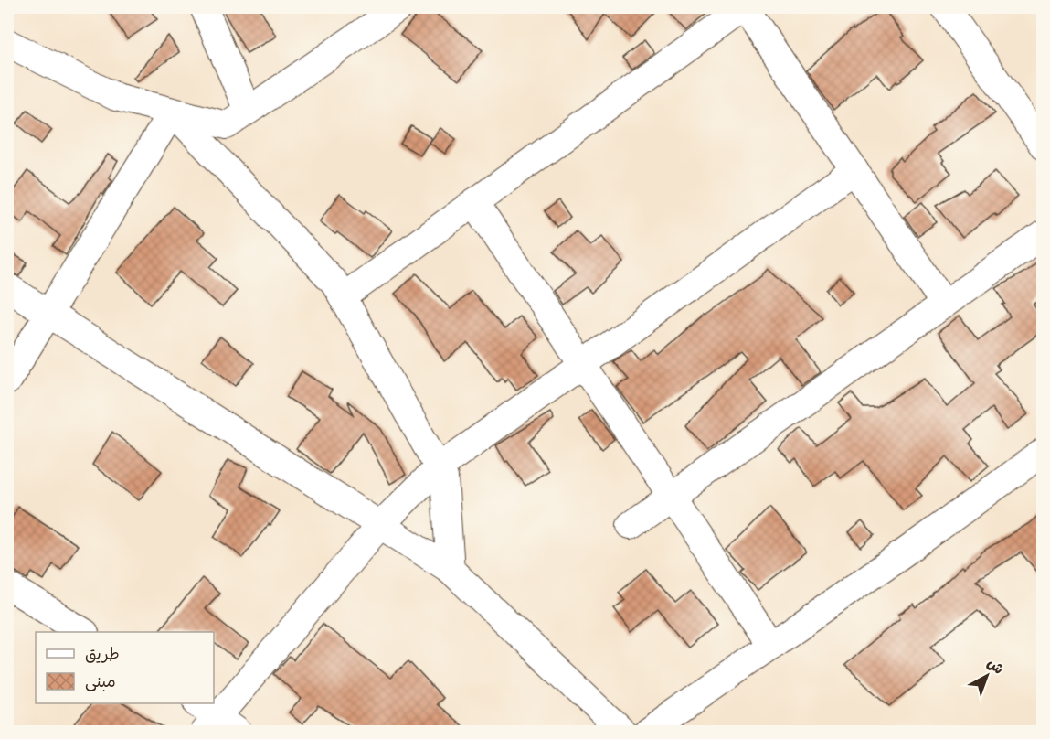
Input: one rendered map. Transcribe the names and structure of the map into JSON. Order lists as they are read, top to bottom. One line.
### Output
{"legend":["طريق","مبنى"],"north":"top right"}
